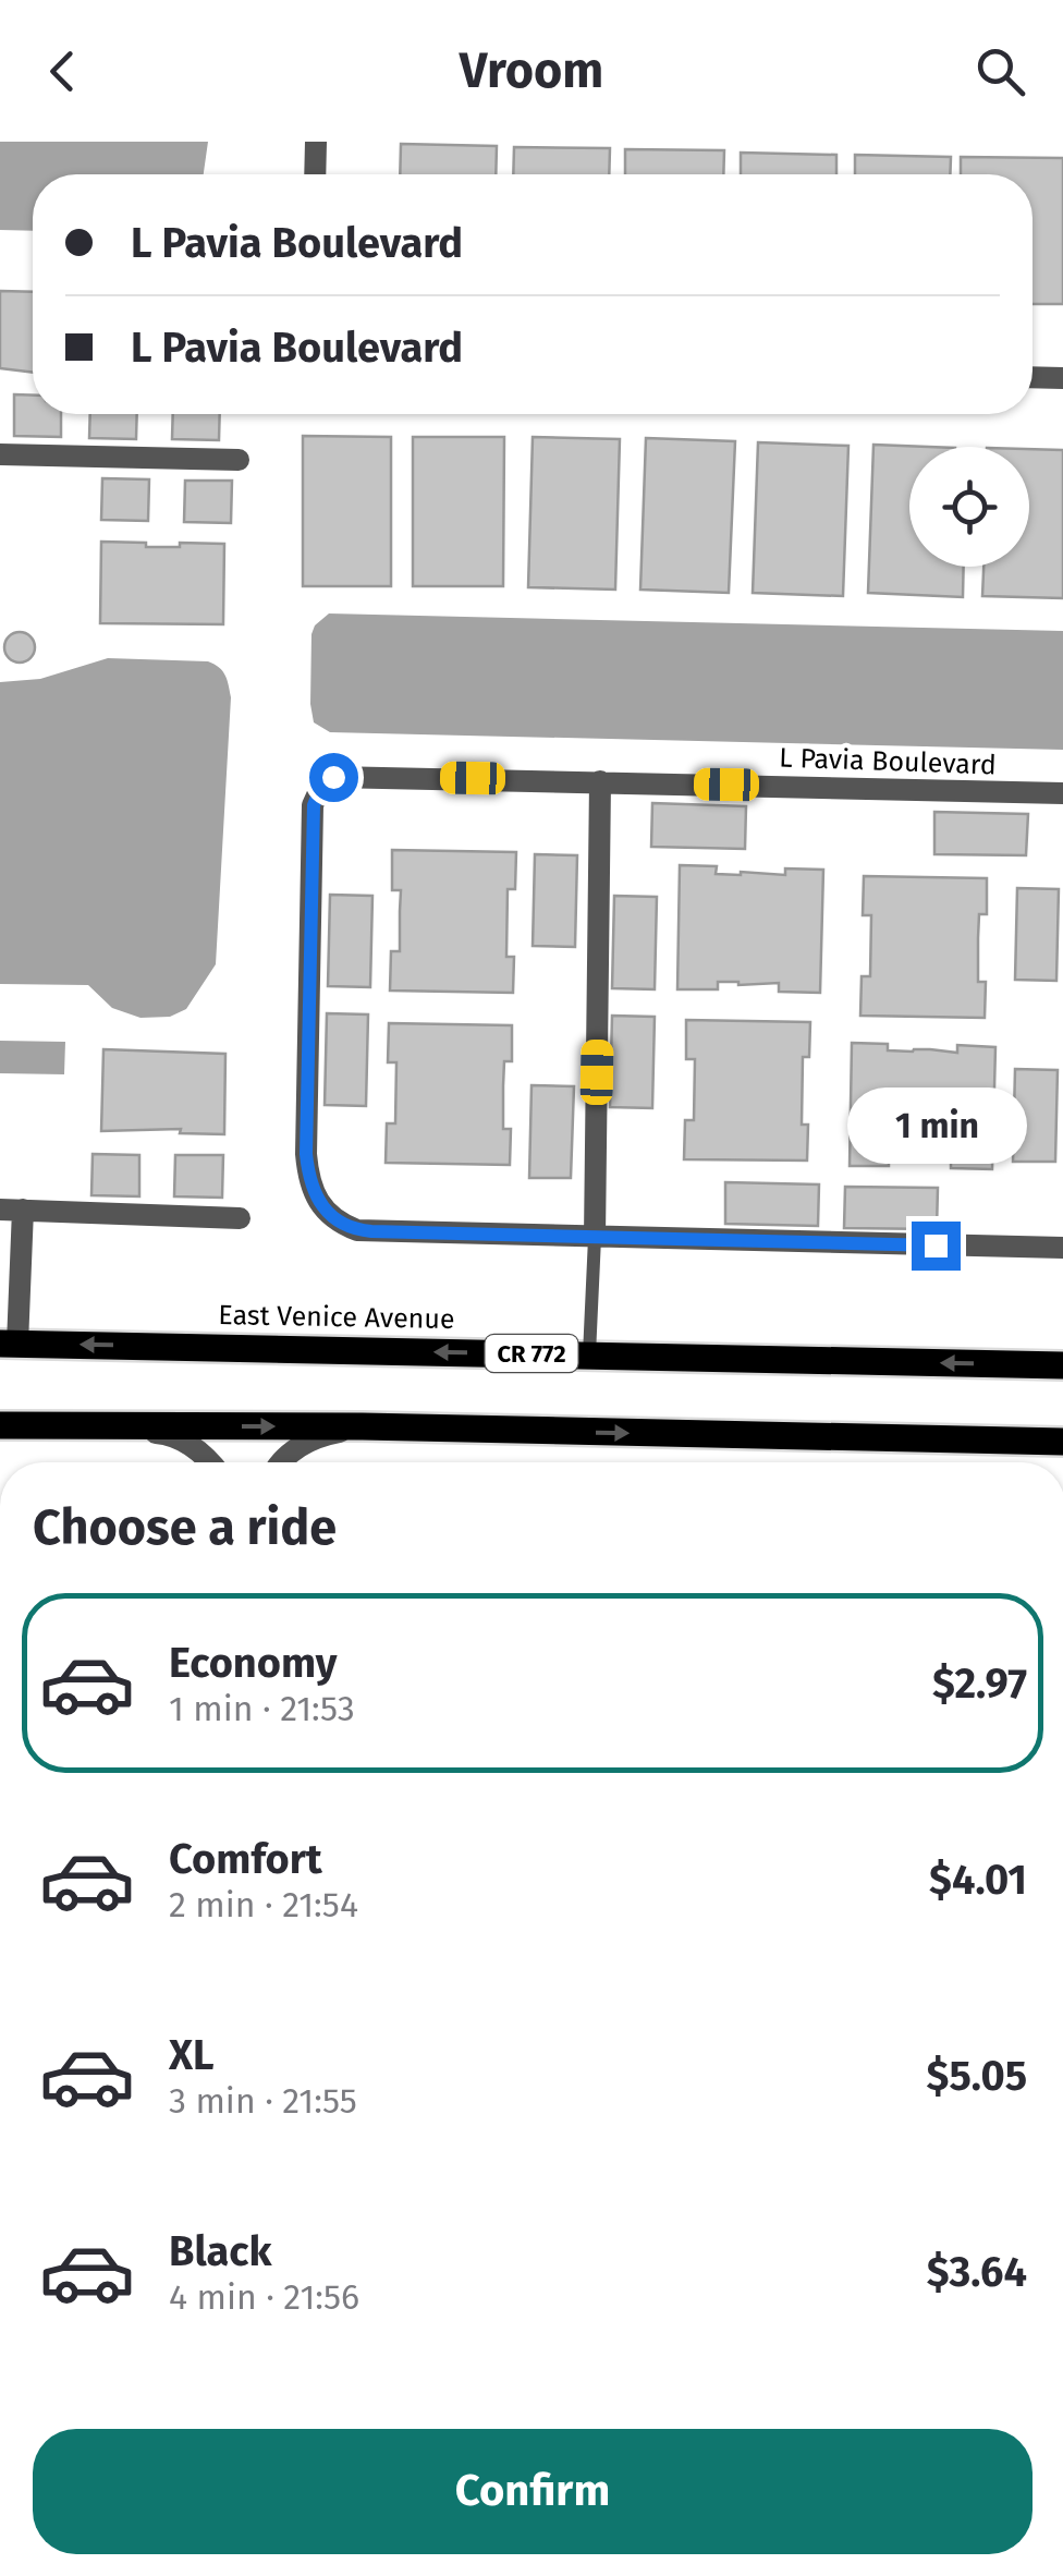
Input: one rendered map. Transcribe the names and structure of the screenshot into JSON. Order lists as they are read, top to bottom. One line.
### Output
{"streets":{"main road":["East Venice Avenue","CR 772"],"street":["L Pavia Boulevard"]},"page":{"header":"Vroom","banner":["L Pavia Boulevard","L Pavia Boulevard"],"bubble":"1 min","heading":"Choose a ride","list":[{"name":"Economy","note":"1 min · 21:53","value":"$2.97"},{"name":"Comfort","note":"2 min · 21:54","value":"$4.01"},{"name":"XL","note":"3 min · 21:55","value":"$5.05"},{"name":"Black","note":"4 min · 21:56","value":"$3.64"}],"buttons":"Confirm"}}
